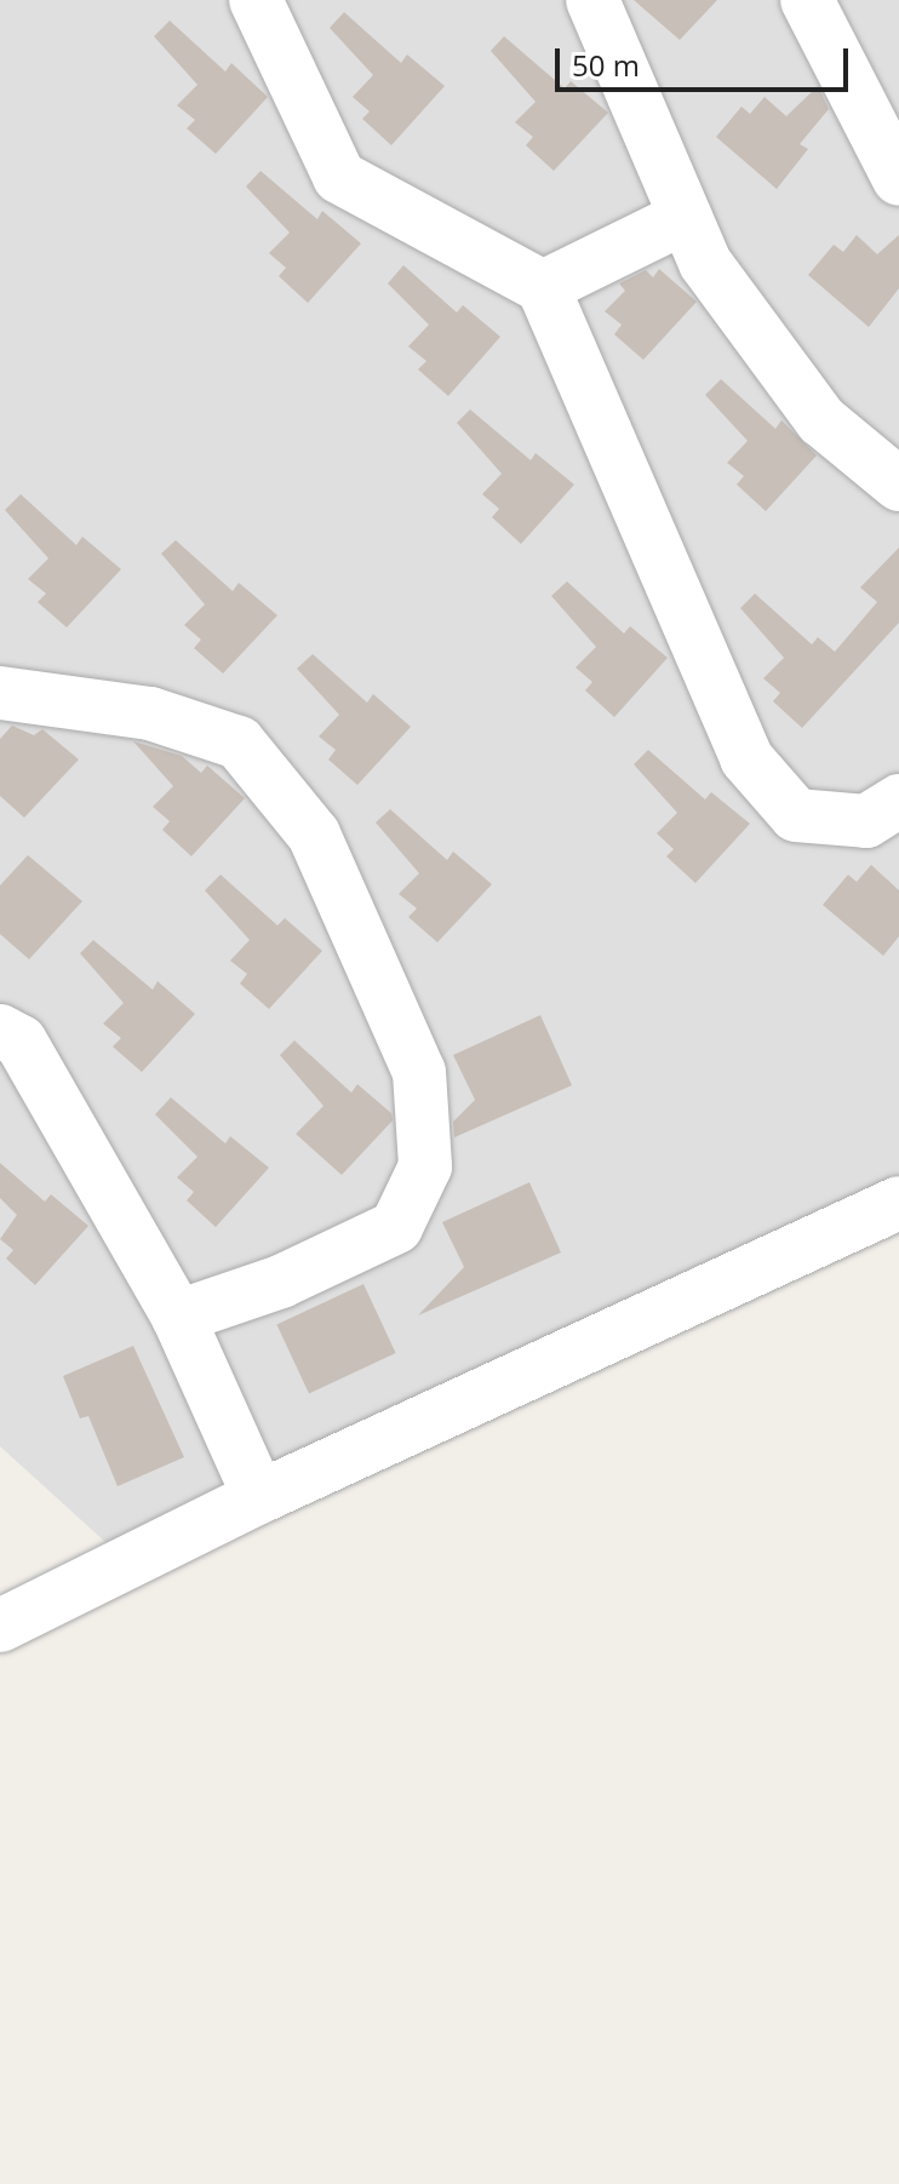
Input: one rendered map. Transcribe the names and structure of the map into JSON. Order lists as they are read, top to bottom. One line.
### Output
{"scale_bar":"50 m"}
